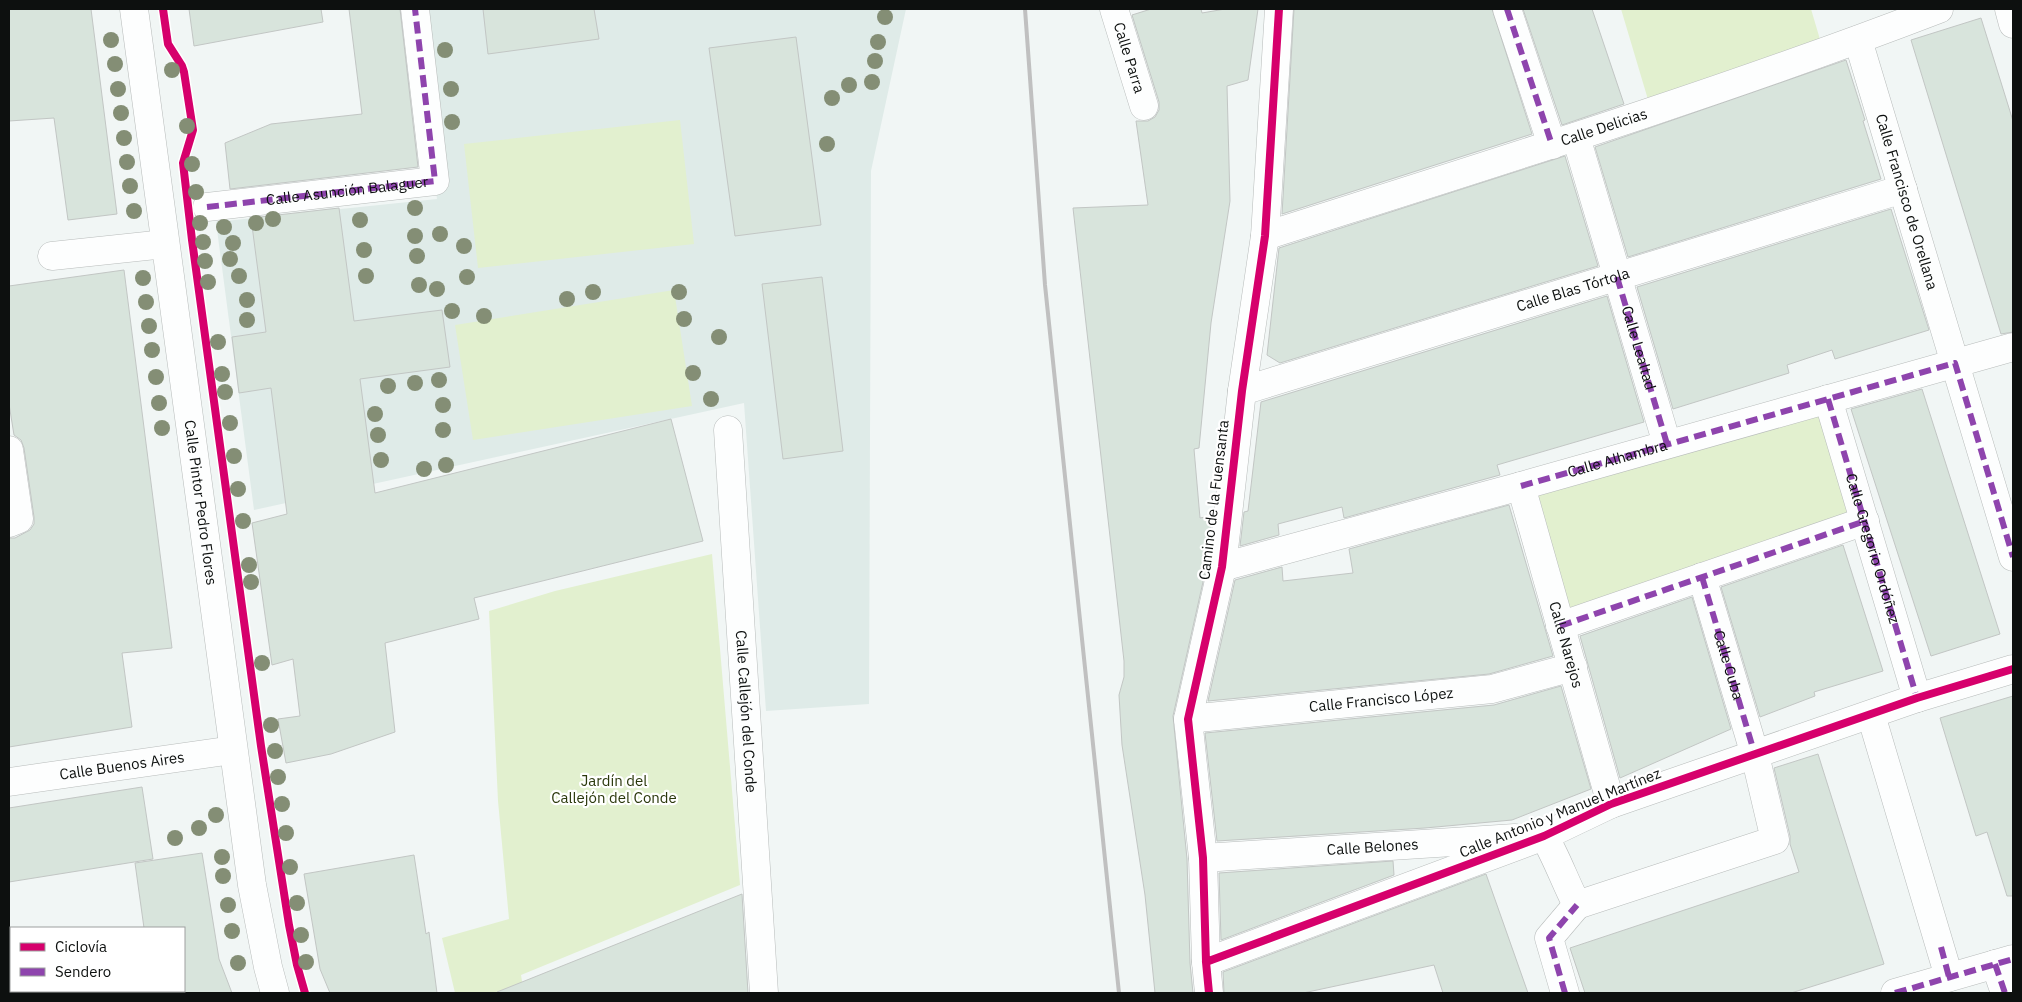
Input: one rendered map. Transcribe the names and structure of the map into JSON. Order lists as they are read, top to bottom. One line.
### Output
{"streets":{"street":["Calle Parra","Calle Delicias","Calle Asunción Balaguer","Calle Francisco de Orellana","Calle Blas Tórtola","Calle Lealtad","Calle Alhambra","Camino de la Fuensanta","Calle Pintor Pedro Flores","Calle Gregorio Ordóñez","Calle Narejos","Calle Cuba","Calle Francisco López","Calle Callejón del Conde","Calle Buenos Aires","Calle Antonio y Manuel Martínez","Calle Belones"]},"crossings":[["Calle Delicias","Calle Francisco de Orellana"],["Calle Delicias","Calle Lealtad"],["Calle Delicias","Camino de la Fuensanta"],["Calle Francisco de Orellana","Calle Blas Tórtola"],["Calle Francisco de Orellana","Calle Alhambra"],["Calle Blas Tórtola","Calle Lealtad"],["Calle Blas Tórtola","Camino de la Fuensanta"],["Calle Lealtad","Calle Alhambra"],["Calle Alhambra","Camino de la Fuensanta"],["Calle Alhambra","Calle Gregorio Ordóñez"],["Calle Alhambra","Calle Narejos"],["Camino de la Fuensanta","Calle Francisco López"],["Camino de la Fuensanta","Calle Antonio y Manuel Martínez"],["Camino de la Fuensanta","Calle Belones"],["Calle Pintor Pedro Flores","Calle Buenos Aires"],["Calle Gregorio Ordóñez","Calle Antonio y Manuel Martínez"],["Calle Narejos","Calle Francisco López"],["Calle Narejos","Calle Antonio y Manuel Martínez"],["Calle Cuba","Calle Antonio y Manuel Martínez"],["Calle Antonio y Manuel Martínez","Calle Belones"]],"parks":["Jardín del Callejón del Conde"],"legend":["Ciclovía","Sendero"]}
